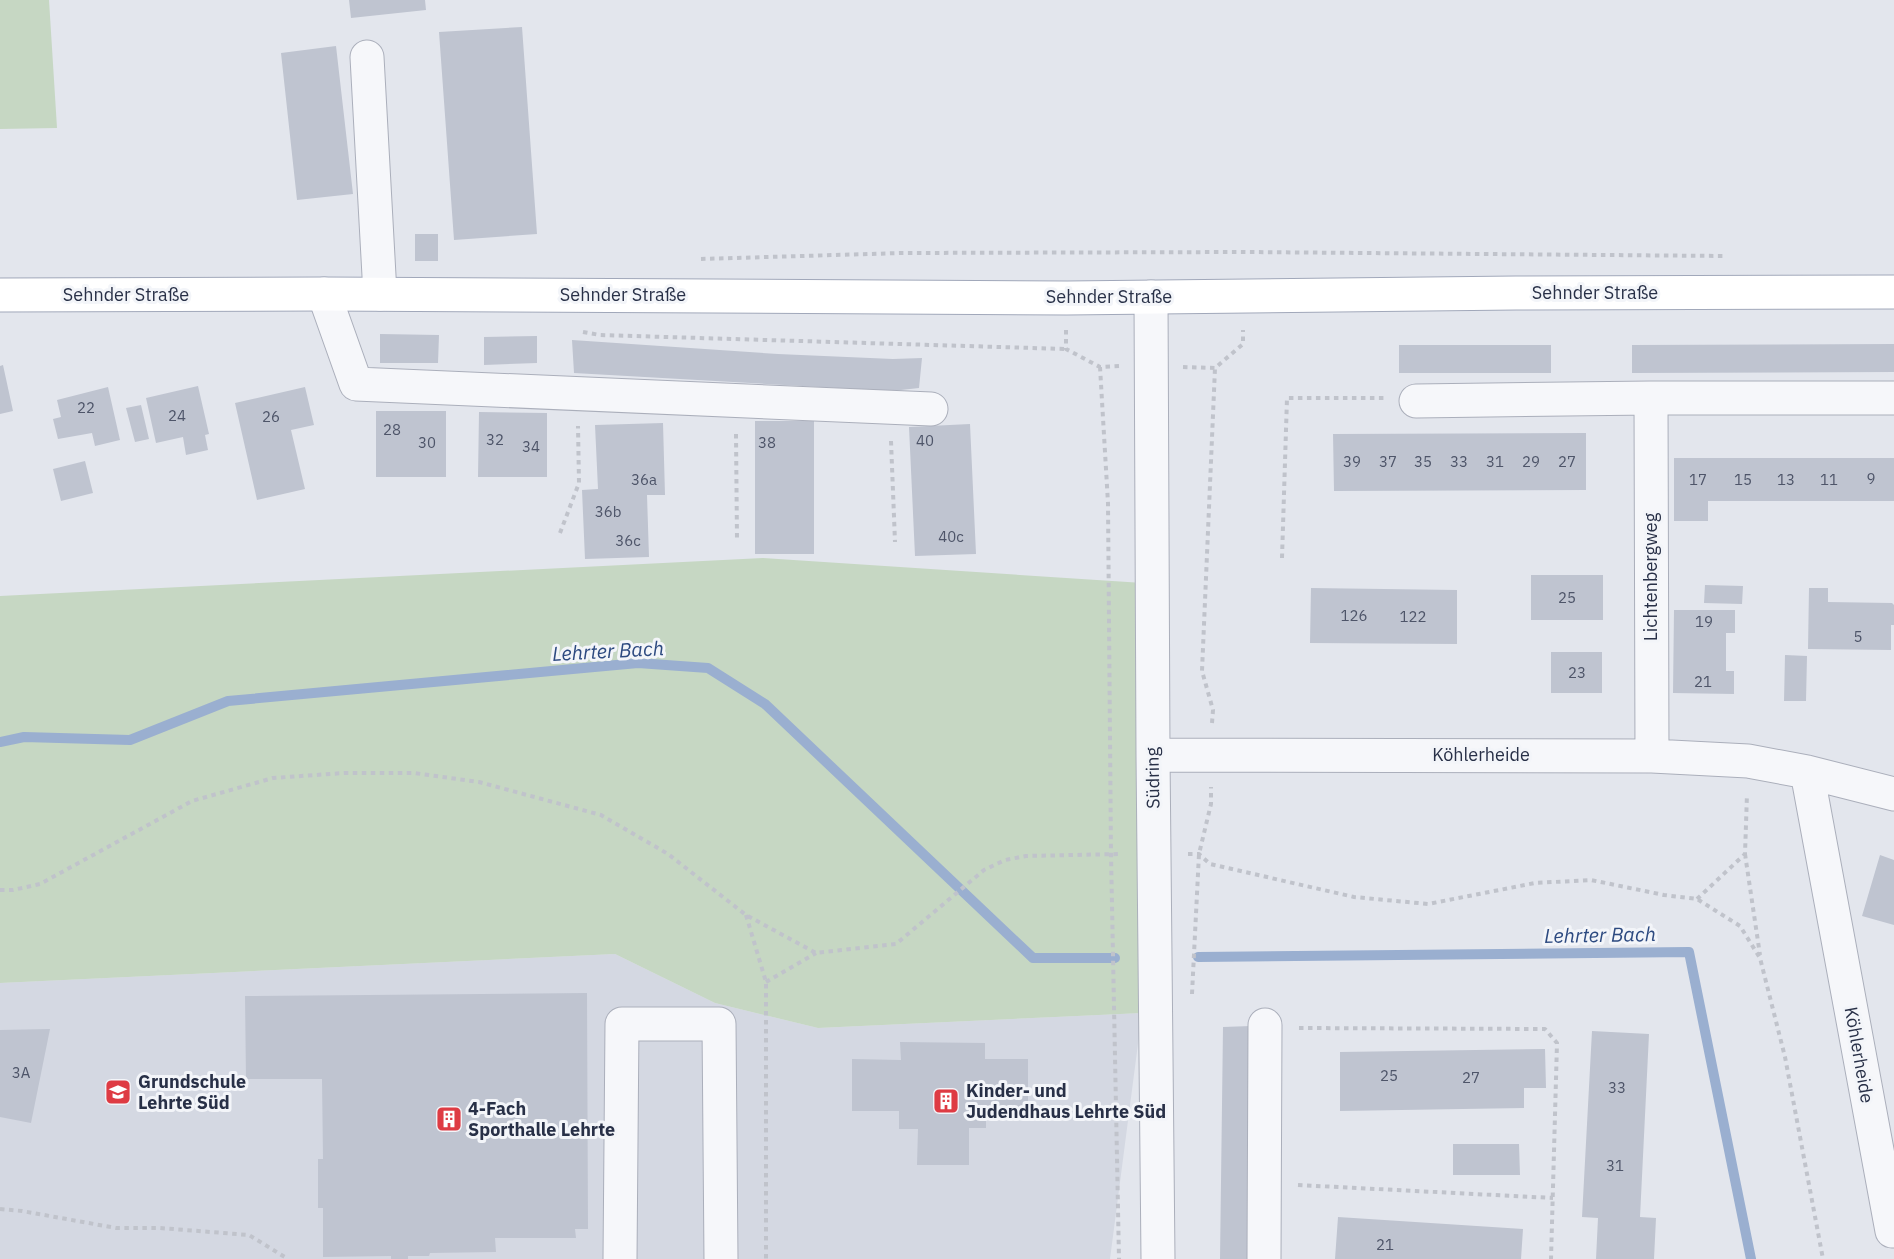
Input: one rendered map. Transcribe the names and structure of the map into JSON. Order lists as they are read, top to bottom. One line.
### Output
{"streets":{"main road":["Sehnder Straße"],"street":["Lichtenbergweg","Köhlerheide","Südring"]},"crossings":[["Sehnder Straße","Südring"],["Lichtenbergweg","Köhlerheide"],["Köhlerheide","Südring"]],"water":["Lehrter Bach"],"places":{"school or university":["Grundschule Lehrte Süd"],"building":["Kinder- und Judendhaus Lehrte Süd","4-Fach Sporthalle Lehrte"]},"house_numbers":["22","24","26","28","32","40","30","38","34","39","37","35","33","31","29","27","9","36a","17","15","13","11","36b","40c","36c","25","126","122","19","5","23","21","3A","25","27","33","31","21"]}
